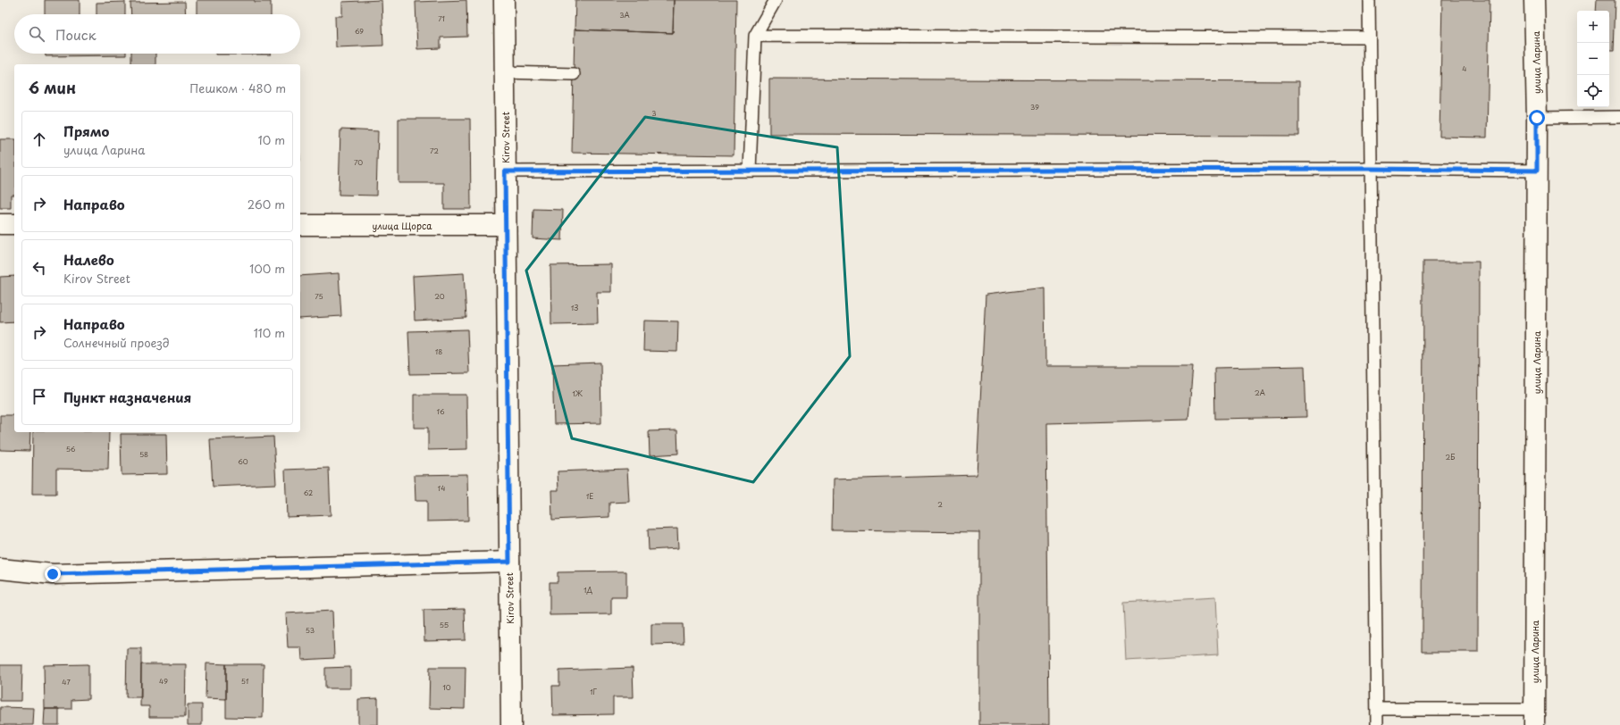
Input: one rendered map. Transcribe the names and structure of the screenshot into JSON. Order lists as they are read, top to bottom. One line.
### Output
{"streets":{"street":["улица Ларина","Kirov Street","улица Щорса"]},"crossings":[["Kirov Street","улица Щорса"]],"house_numbers":["3А","71","69","4","39","3","72","70","75","20","1З","18","2А","1Ж","16","56","58","2Б","60","14","62","1Е","2","1Д","55","53","49","51","47","10","1Г"],"page":{"map_buttons":["+","−"],"search":"Поиск","heading":["6 мин","Пешком · 480 m"],"list":[["Прямо","улица Ларина","10 m"],["Направо","260 m"],["Налево","Kirov Street","100 m"],["Направо","Солнечный проезд","110 m"],"Пункт назначения"]}}
